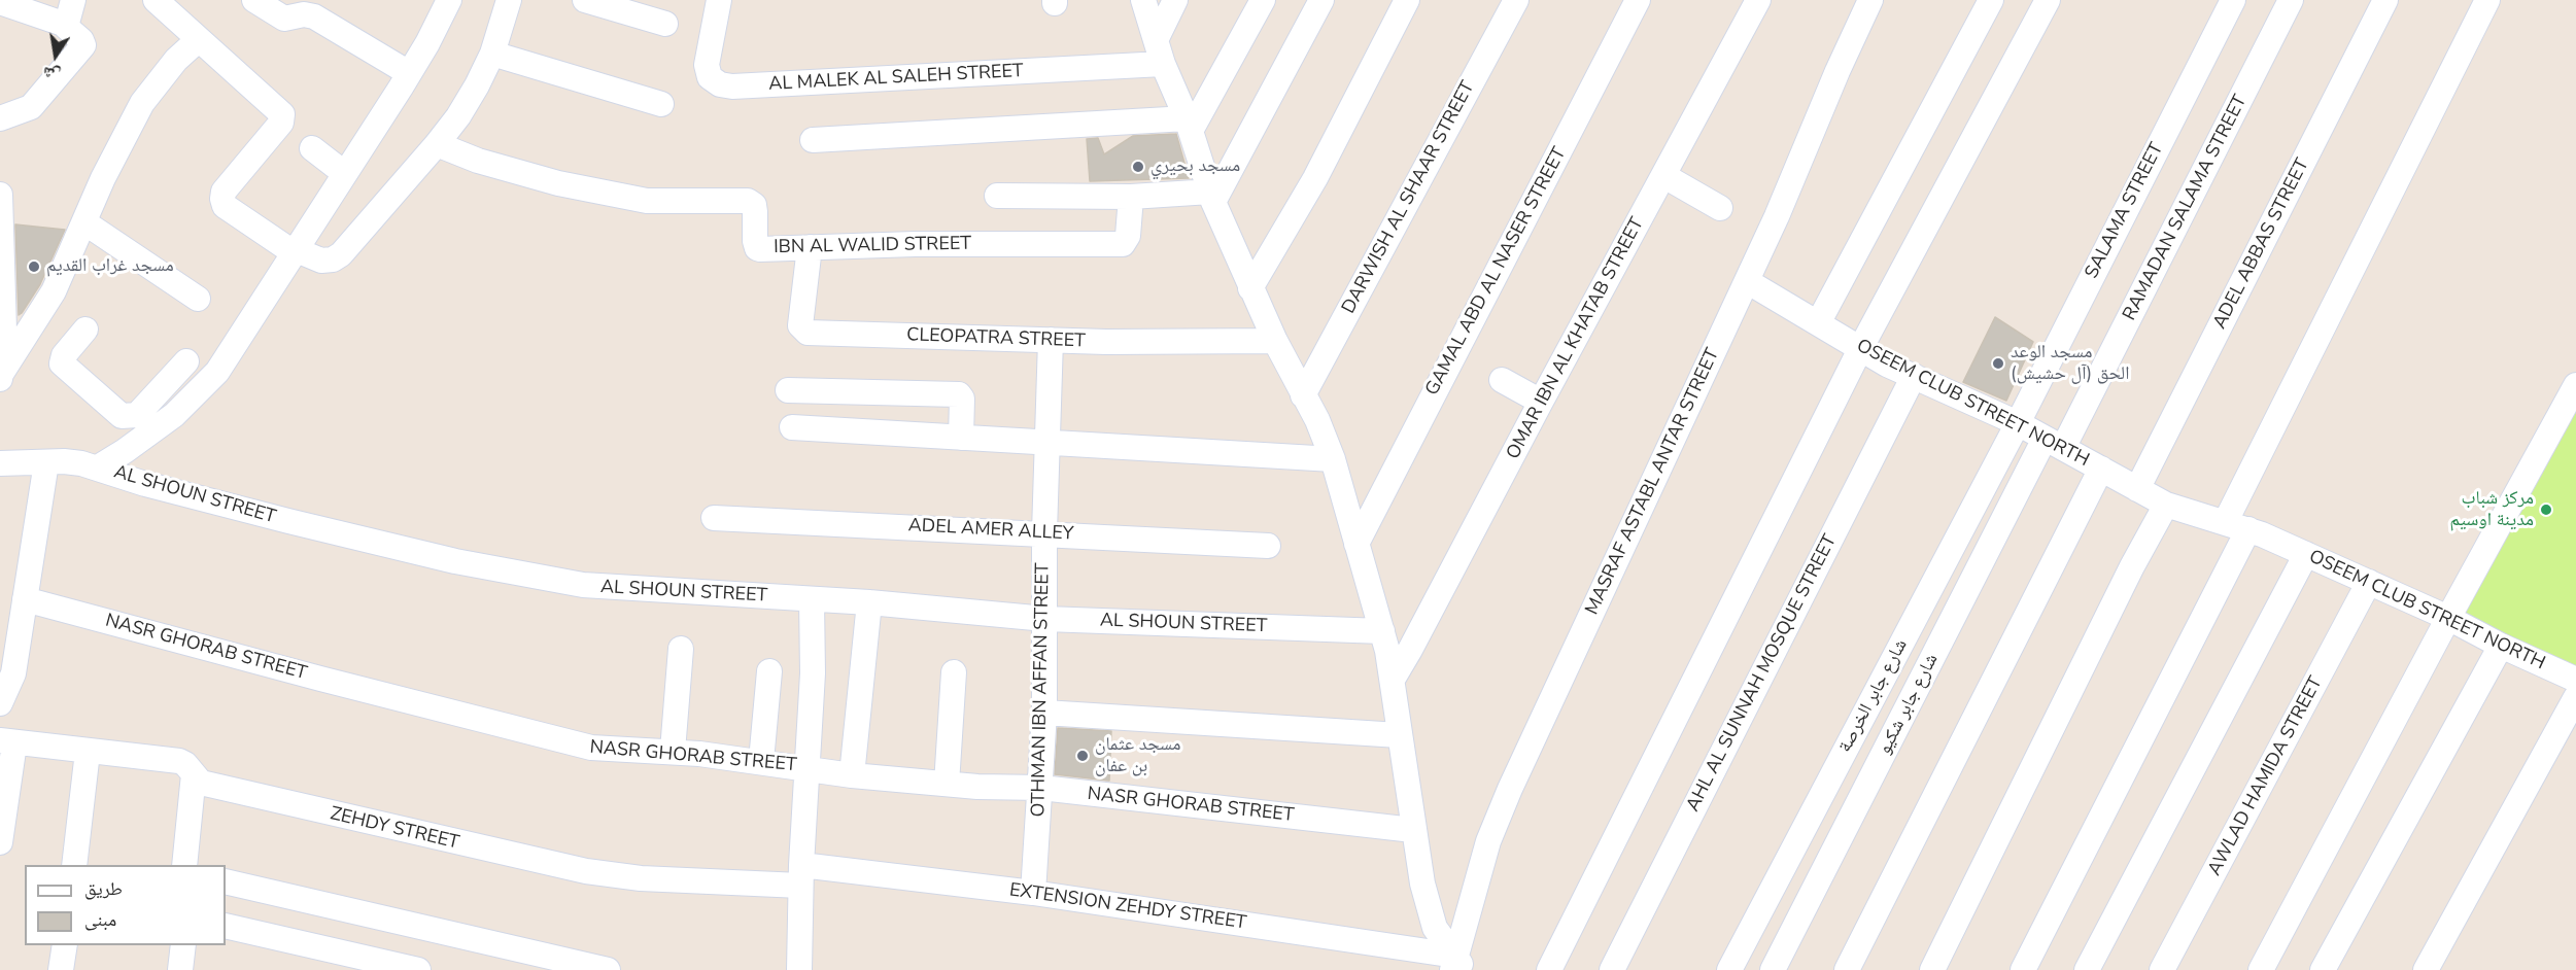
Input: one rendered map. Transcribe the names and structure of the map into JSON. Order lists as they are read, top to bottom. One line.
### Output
{"streets":{"street":["AL MALEK AL SALEH STREET","DARWISH AL SHAAR STREET","RAMADAN SALAMA STREET","SALAMA STREET","ADEL ABBAS STREET","IBN AL WALID STREET","GAMAL ABD AL NASER STREET","CLEOPATRA STREET","OMAR IBN AL KHATAB STREET","OSEEM CLUB STREET NORTH","MASRAF ASTABL ANTAR STREET","AL SHOUN STREET","ADEL AMER ALLEY","NASR GHORAB STREET","AHL AL SUNNAH MOSQUE STREET","OTHMAN IBN AFFAN STREET","شارع جابر الخرصة","شارع جابر شكيو","AWLAD HAMIDA STREET","ZEHDY STREET","EXTENSION ZEHDY STREET"]},"crossings":[["RAMADAN SALAMA STREET","OSEEM CLUB STREET NORTH"],["RAMADAN SALAMA STREET","شارع جابر شكيو"],["SALAMA STREET","OSEEM CLUB STREET NORTH"],["SALAMA STREET","شارع جابر الخرصة"],["ADEL ABBAS STREET","OSEEM CLUB STREET NORTH"],["IBN AL WALID STREET","CLEOPATRA STREET"],["CLEOPATRA STREET","OTHMAN IBN AFFAN STREET"],["OSEEM CLUB STREET NORTH","MASRAF ASTABL ANTAR STREET"],["OSEEM CLUB STREET NORTH","AHL AL SUNNAH MOSQUE STREET"],["OSEEM CLUB STREET NORTH","شارع جابر الخرصة"],["OSEEM CLUB STREET NORTH","شارع جابر شكيو"],["OSEEM CLUB STREET NORTH","AWLAD HAMIDA STREET"],["MASRAF ASTABL ANTAR STREET","EXTENSION ZEHDY STREET"],["AL SHOUN STREET","OTHMAN IBN AFFAN STREET"],["ADEL AMER ALLEY","OTHMAN IBN AFFAN STREET"],["NASR GHORAB STREET","OTHMAN IBN AFFAN STREET"],["OTHMAN IBN AFFAN STREET","EXTENSION ZEHDY STREET"],["ZEHDY STREET","EXTENSION ZEHDY STREET"]],"places":["مسجد بحيري","مسجد غراب القديم","مسجد الوعد الحق (آل حشيش)","مركز شباب مدينة اوسيم","مسجد عثمان بن عفان"],"legend":["طريق","مبنى"],"north":"bottom"}
